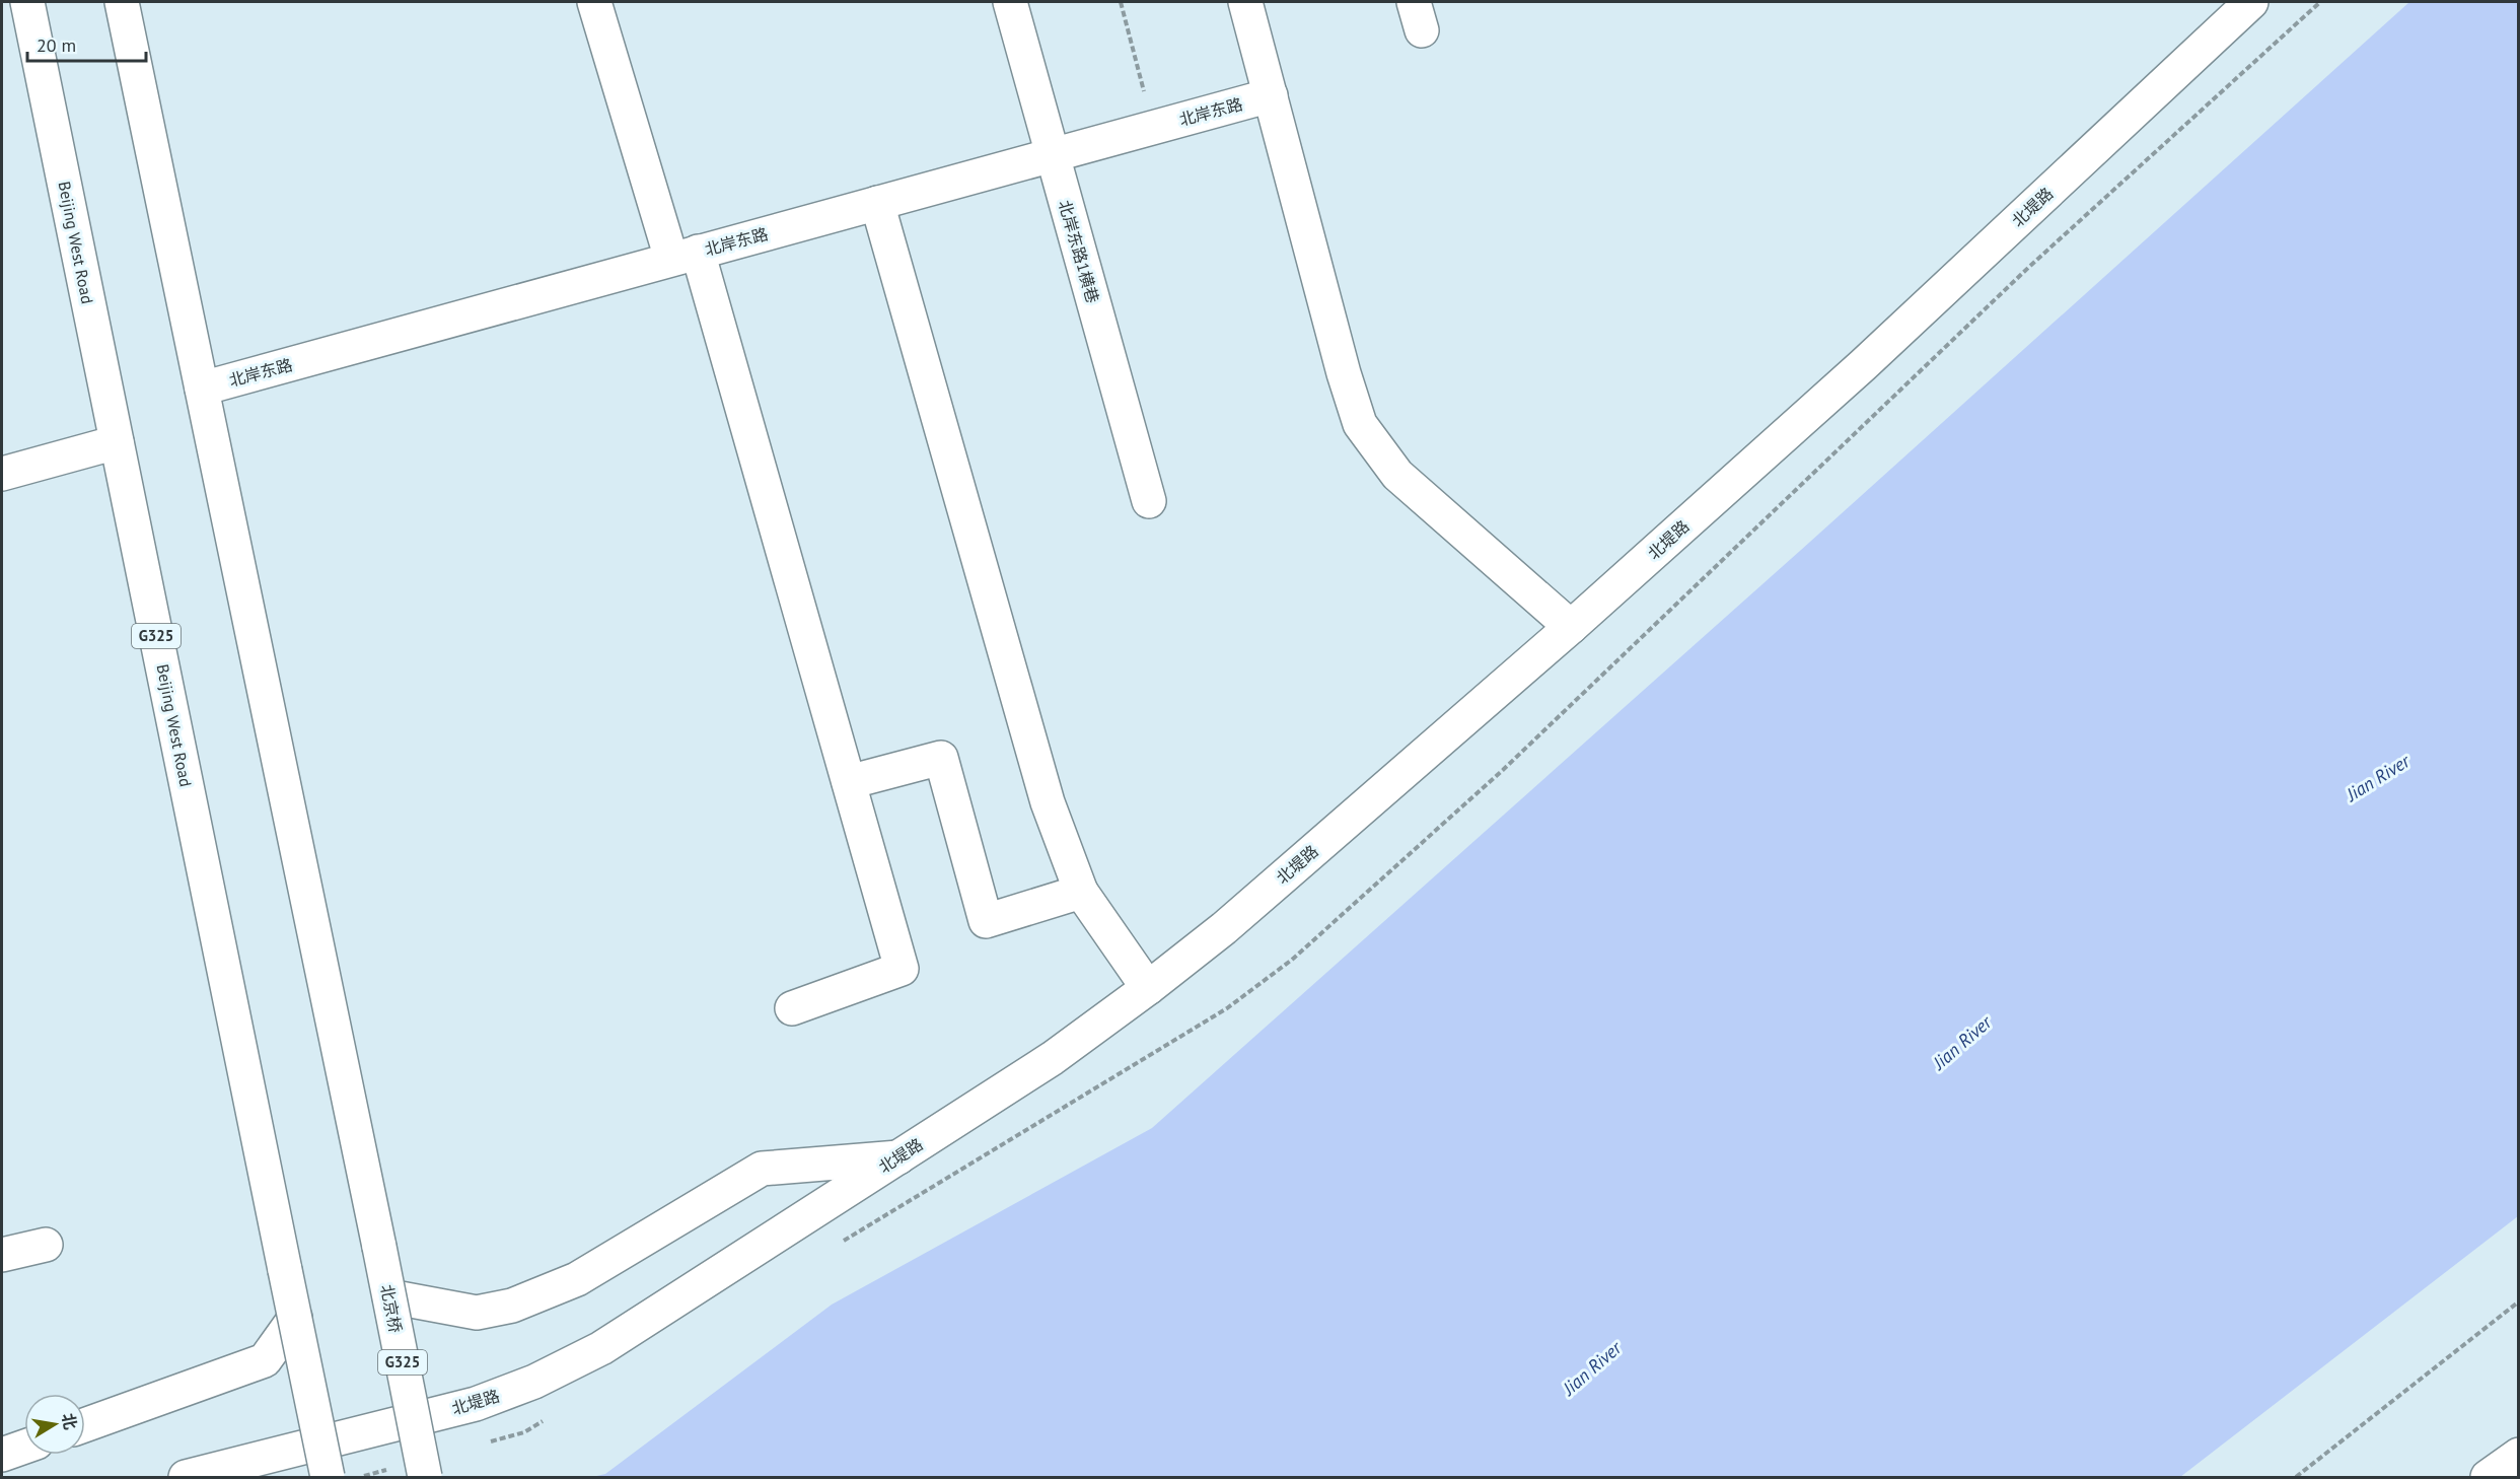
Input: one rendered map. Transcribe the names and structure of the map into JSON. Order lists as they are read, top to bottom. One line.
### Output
{"streets":{"main road":["北岸东路","北堤路","Beijing West Road","北岸东路1横巷","G325","北京桥"]},"crossings":[["北岸东路","北岸东路1横巷"],["北岸东路","G325"],["北岸东路","北京桥"],["Beijing West Road","G325"],["G325","北京桥"]],"water":["Jian River"],"scale_bar":"20 m","north":"right"}
